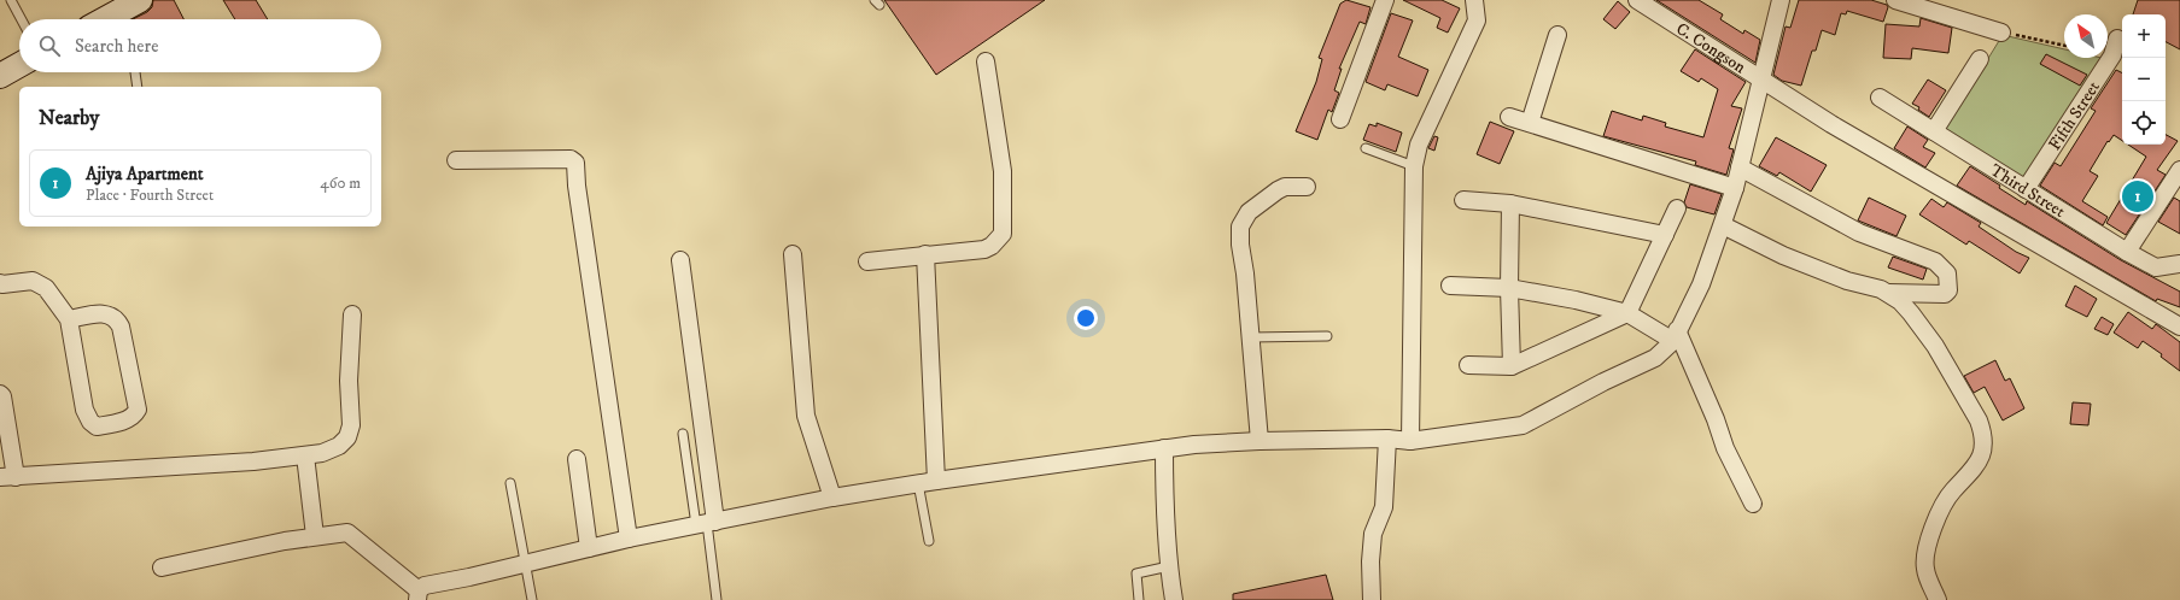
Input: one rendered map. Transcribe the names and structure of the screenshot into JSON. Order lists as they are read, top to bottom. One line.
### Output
{"streets":{"street":["C. Congson","Fifth Street","Third Street"]},"crossings":[["Fifth Street","Third Street"]],"north":"top left","page":{"map_buttons":["+","−"],"search":"Search here","heading":"Nearby","list":[{"mark":"1","name":"Ajiya Apartment","note":"Place · Fourth Street","value":"460 m"}],"pins":"1"}}
